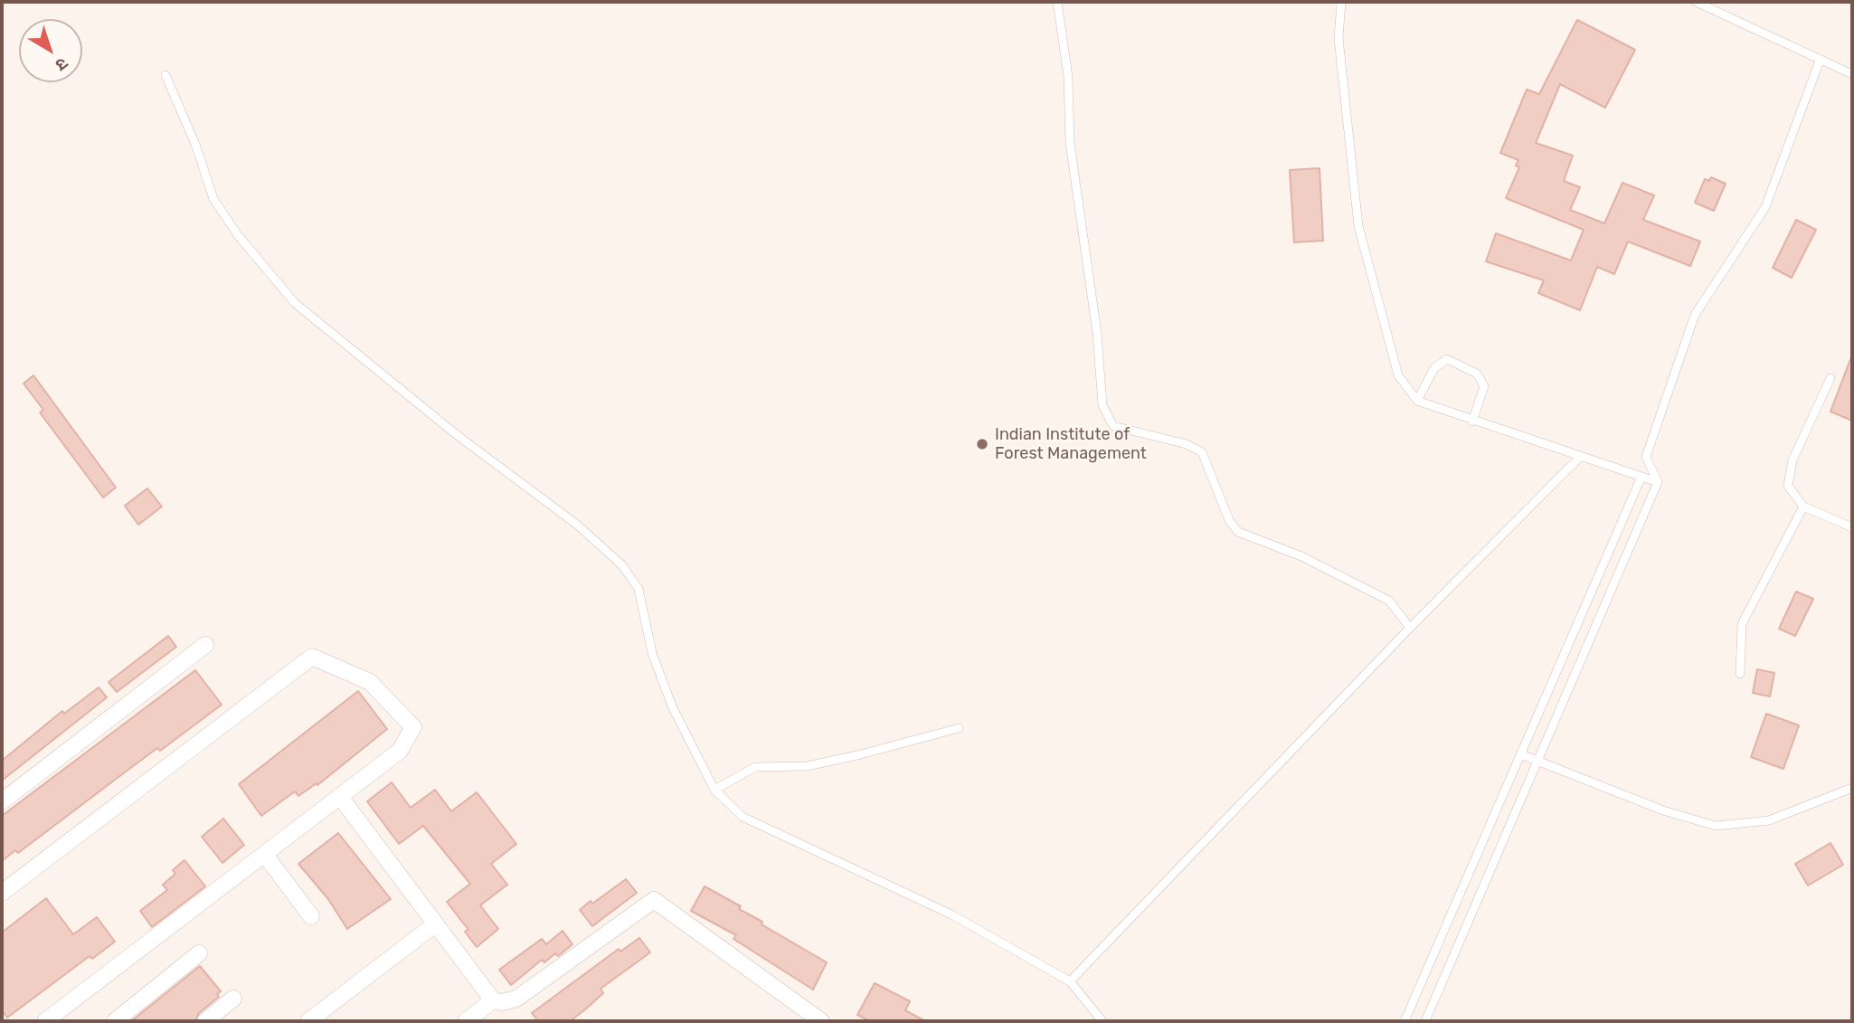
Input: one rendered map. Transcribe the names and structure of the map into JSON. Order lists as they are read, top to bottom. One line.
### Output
{"places":["Indian Institute of Forest Management"],"north":"bottom right"}
